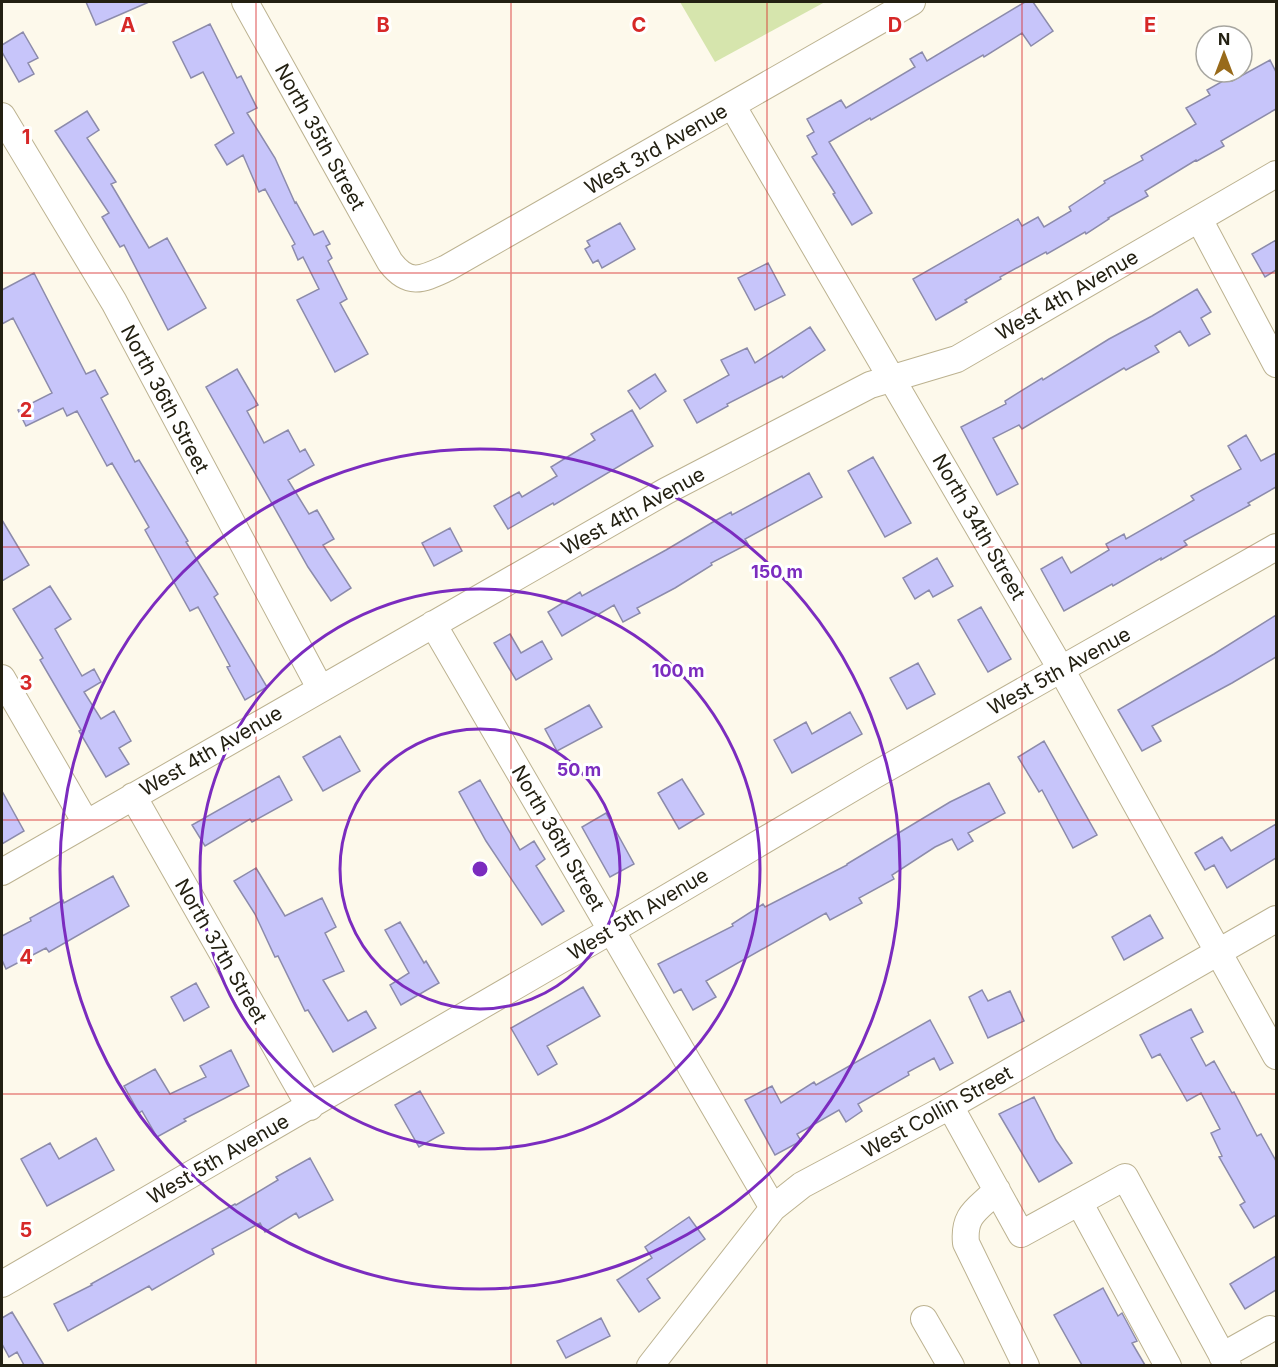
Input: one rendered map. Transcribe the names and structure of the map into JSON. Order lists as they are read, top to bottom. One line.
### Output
{"streets":{"street":["North 35th Street","West 3rd Avenue","West 4th Avenue","North 36th Street","North 34th Street","West 5th Avenue","North 37th Street","West Collin Street"]},"crossings":[["North 35th Street","West 3rd Avenue"],["West 3rd Avenue","North 34th Street"],["West 4th Avenue","North 36th Street"],["West 4th Avenue","North 34th Street"],["West 4th Avenue","North 37th Street"],["North 36th Street","West 5th Avenue"],["North 36th Street","West Collin Street"],["North 34th Street","West 5th Avenue"],["North 34th Street","West Collin Street"],["West 5th Avenue","North 37th Street"]],"north":"top","grid":{"columns":["A","B","C","D","E"],"rows":["1","2","3","4","5"]},"rings":["150 m","100 m","50 m"]}
